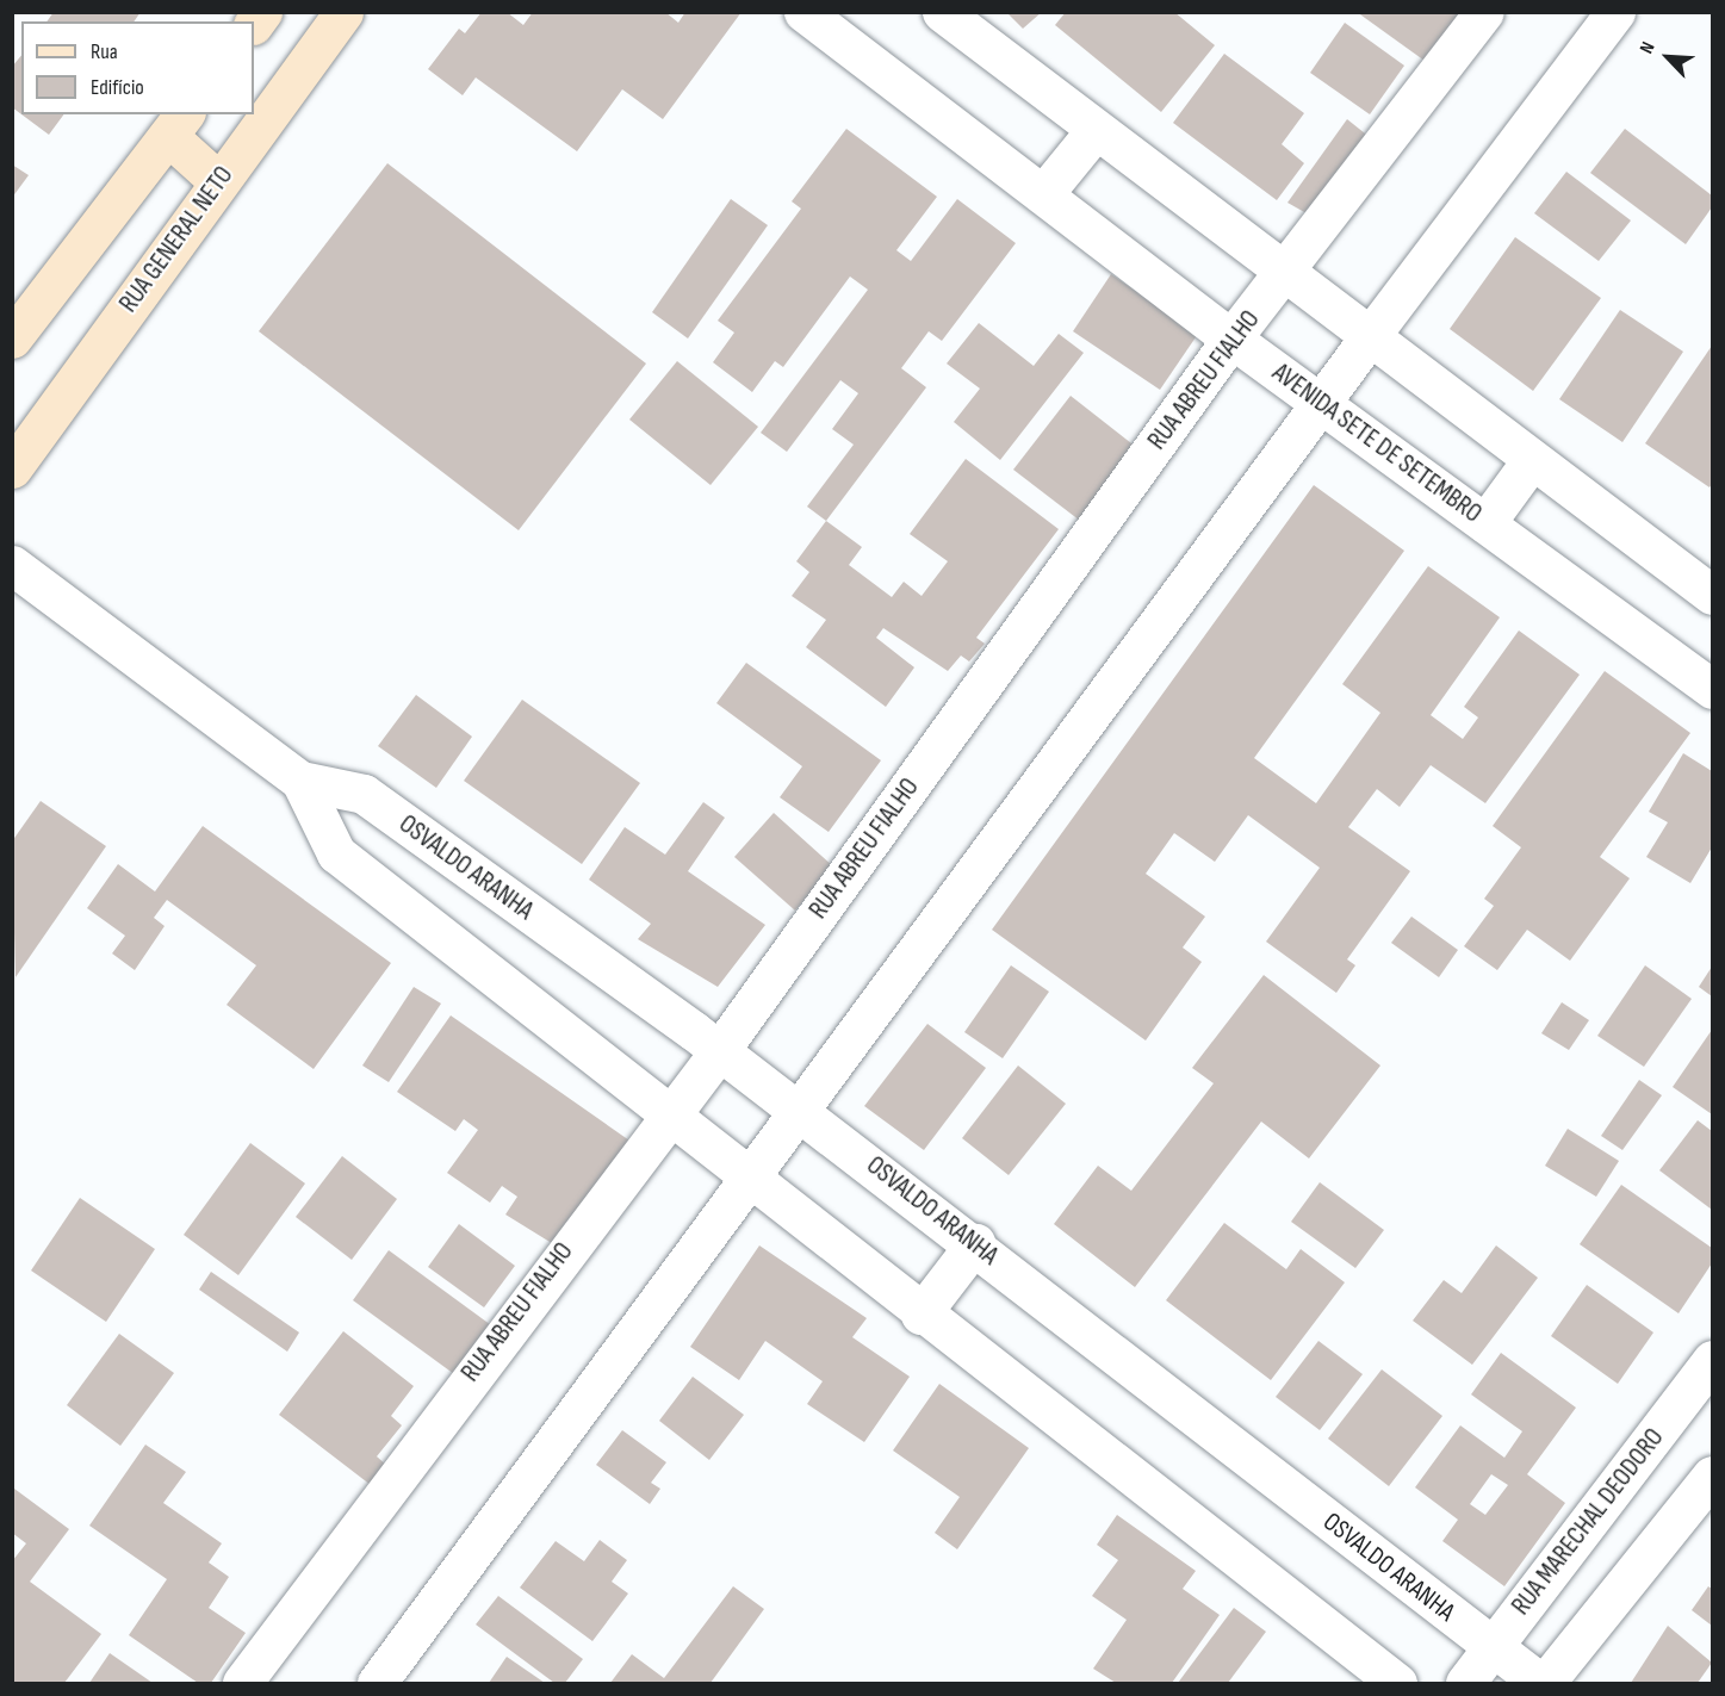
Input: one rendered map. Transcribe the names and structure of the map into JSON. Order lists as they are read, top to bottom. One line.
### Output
{"streets":{"street":["RUA GENERAL NETO","RUA ABREU FIALHO","AVENIDA SETE DE SETEMBRO","OSVALDO ARANHA","RUA MARECHAL DEODORO"]},"crossings":[["RUA ABREU FIALHO","AVENIDA SETE DE SETEMBRO"],["RUA ABREU FIALHO","OSVALDO ARANHA"],["OSVALDO ARANHA","RUA MARECHAL DEODORO"]],"legend":["Rua","Edifício"],"north":"top left"}
